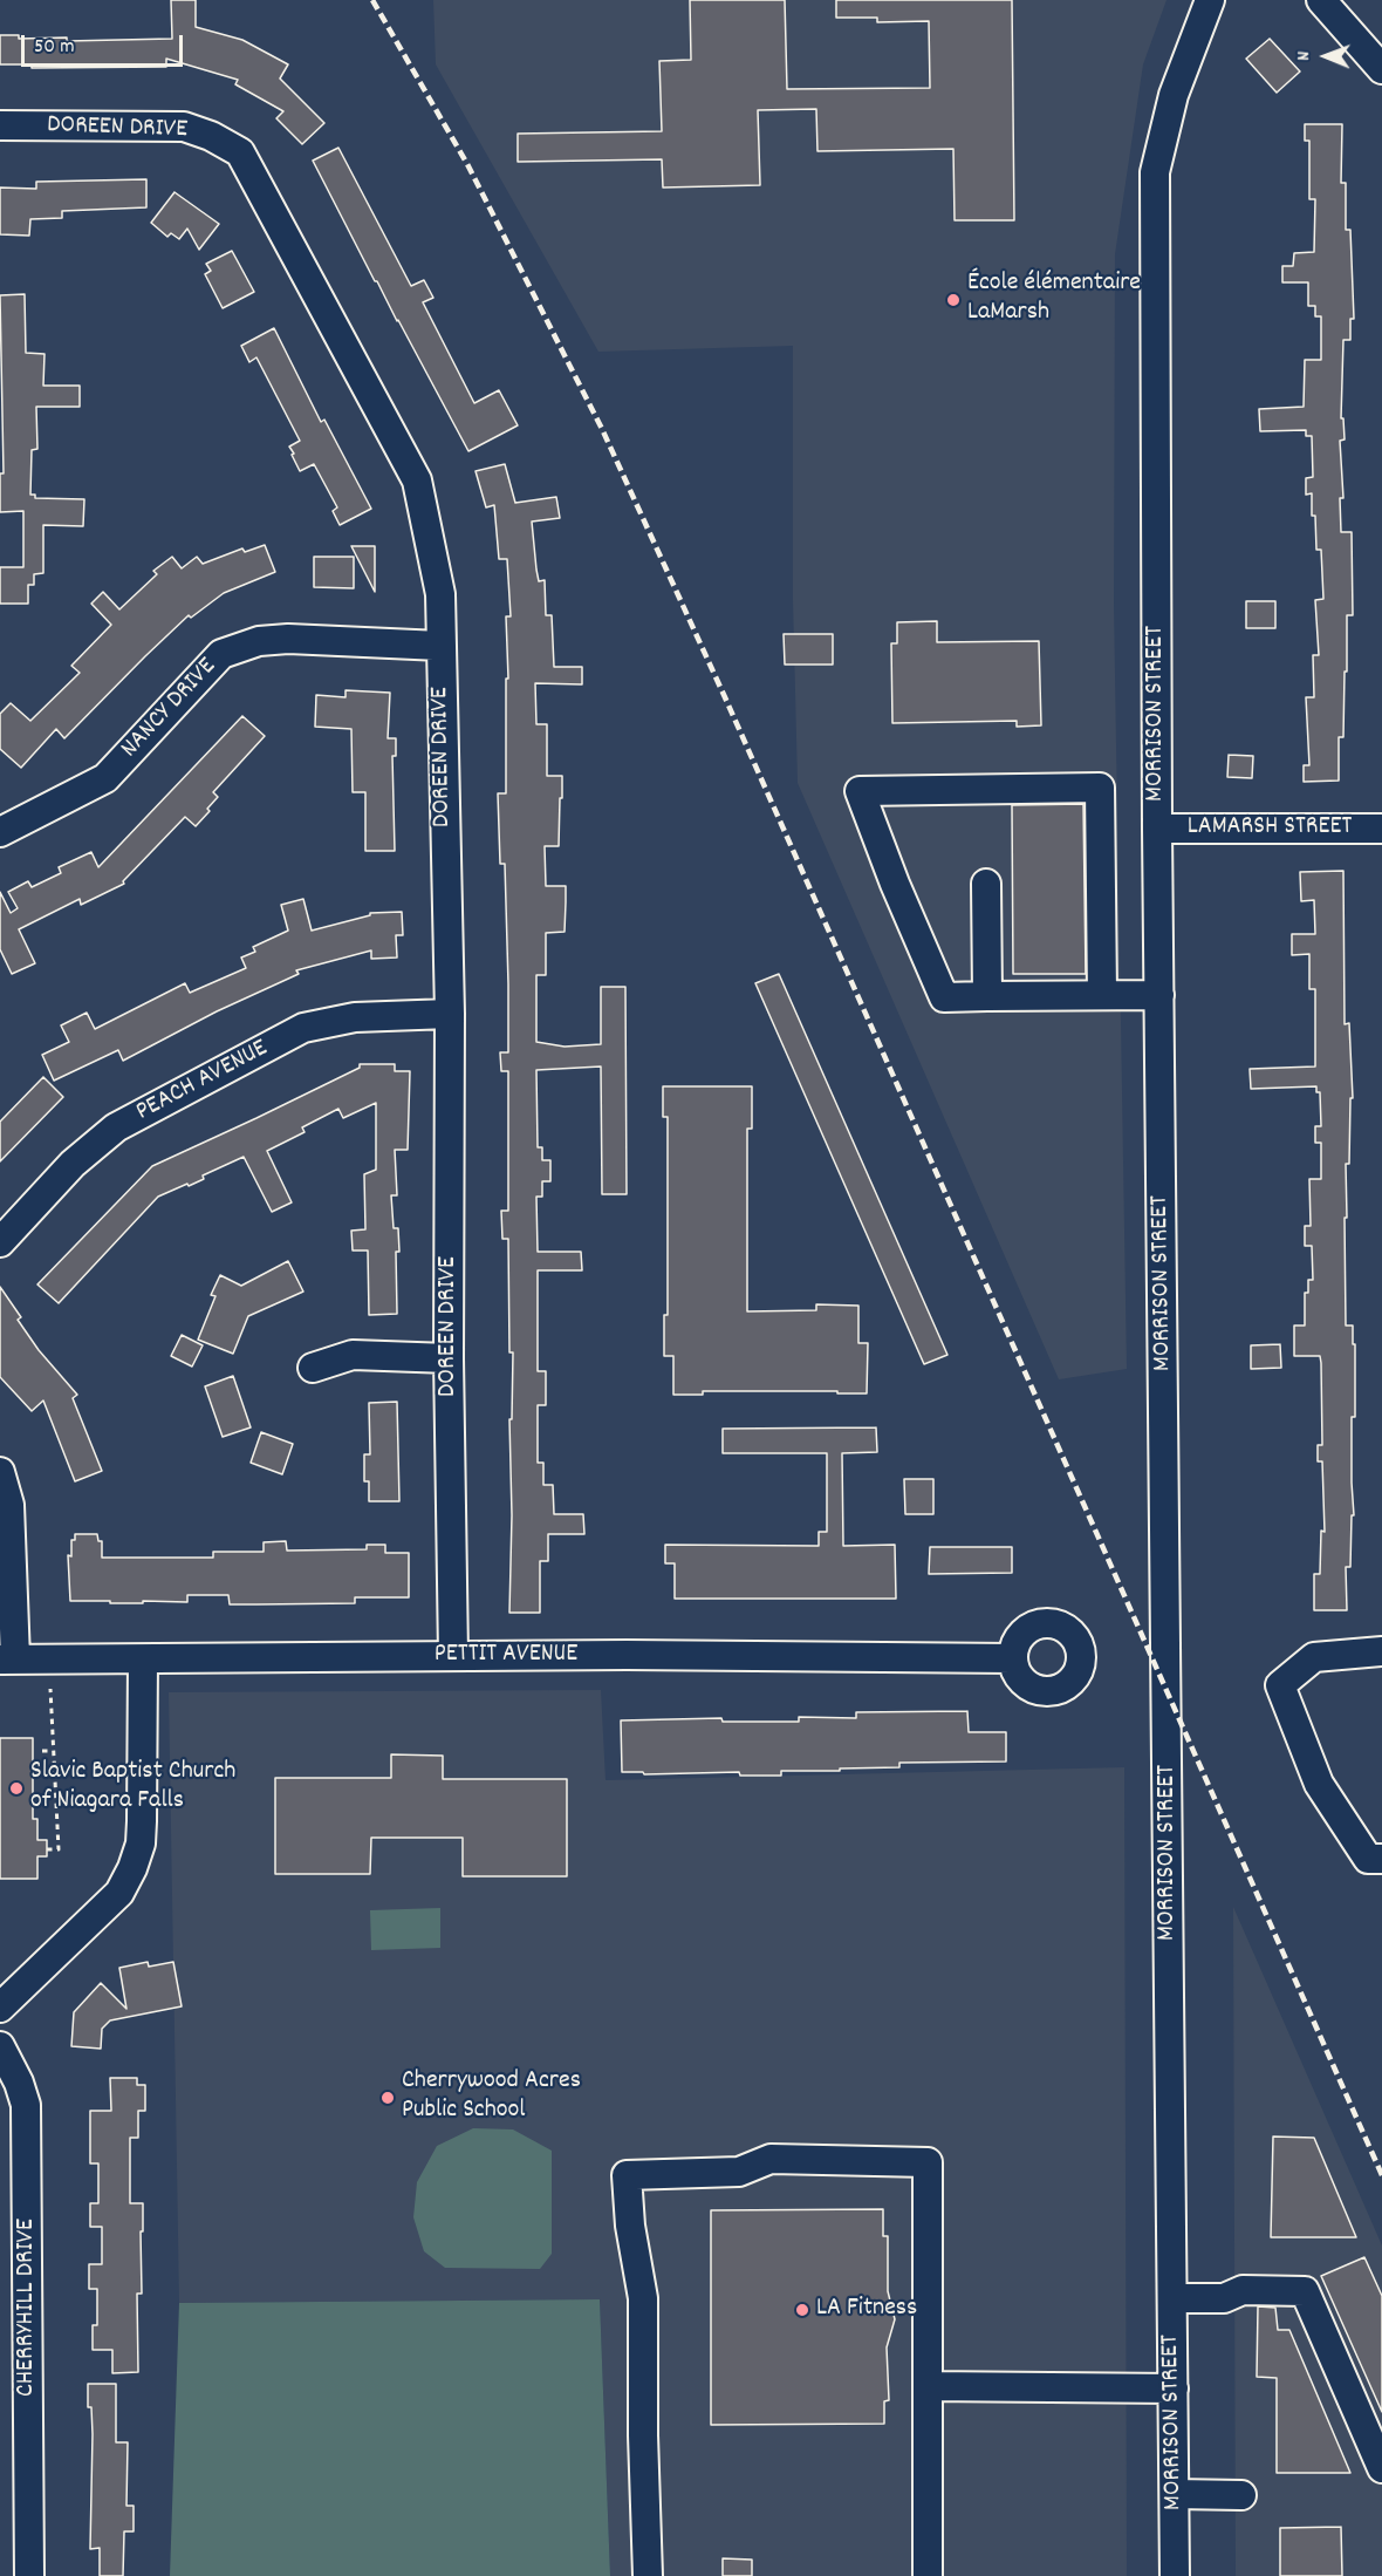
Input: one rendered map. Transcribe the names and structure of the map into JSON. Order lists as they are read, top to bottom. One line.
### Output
{"streets":{"street":["DOREEN DRIVE","NANCY DRIVE","MORRISON STREET","LAMARSH STREET","PEACH AVENUE","PETTIT AVENUE","CHERRYHILL DRIVE"]},"crossings":[["DOREEN DRIVE","NANCY DRIVE"],["DOREEN DRIVE","PEACH AVENUE"],["DOREEN DRIVE","PETTIT AVENUE"],["MORRISON STREET","LAMARSH STREET"]],"places":["École élémentaire LaMarsh","Slavic Baptist Church of Niagara Falls","Cherrywood Acres Public School","LA Fitness"],"scale_bar":"50 m","north":"left"}
